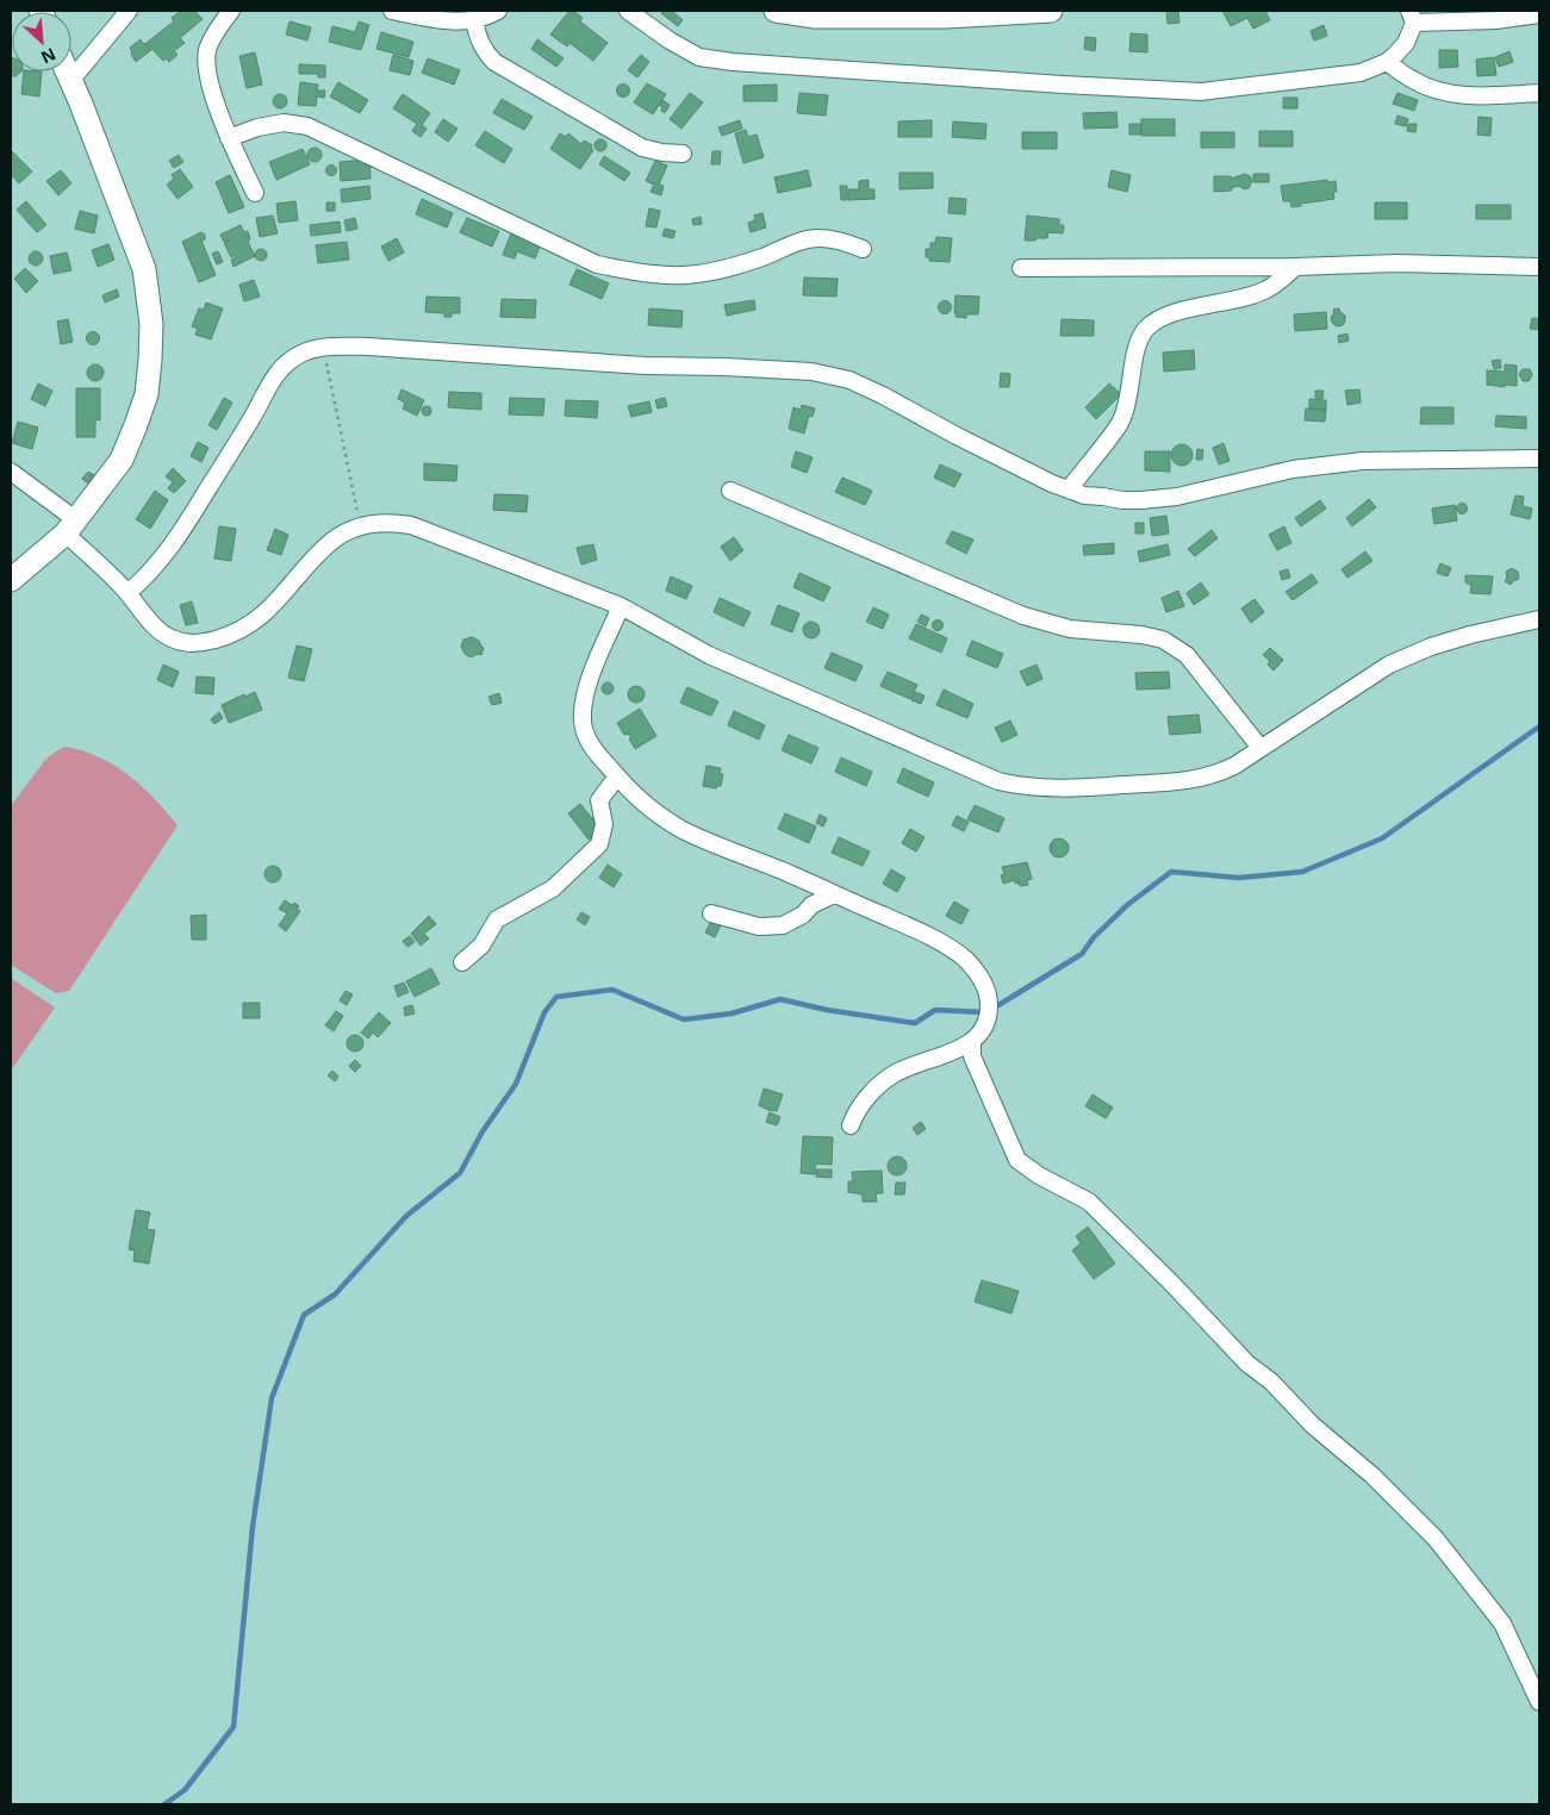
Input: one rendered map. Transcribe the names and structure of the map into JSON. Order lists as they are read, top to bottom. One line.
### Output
{"north":"bottom right"}
